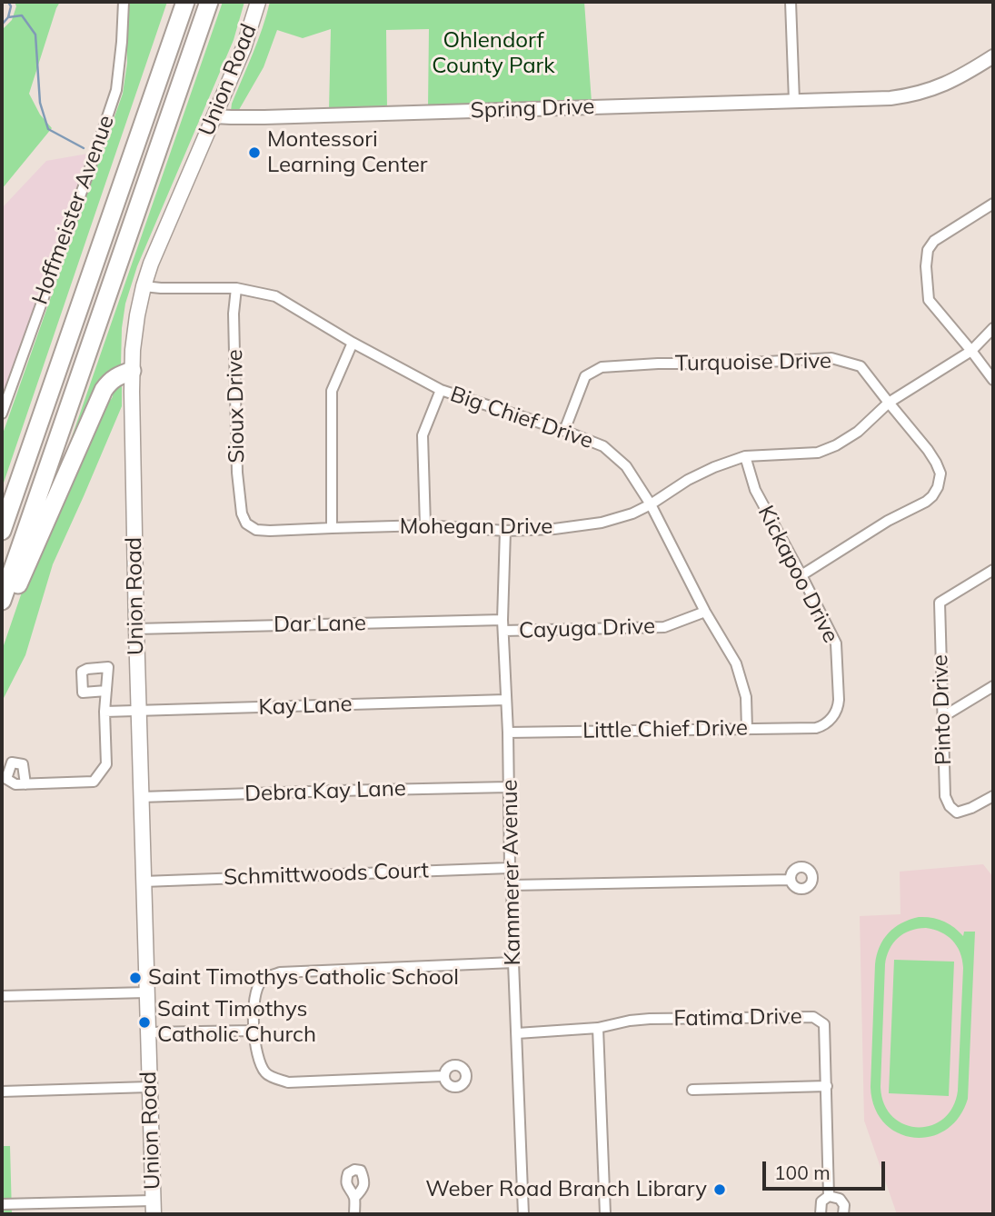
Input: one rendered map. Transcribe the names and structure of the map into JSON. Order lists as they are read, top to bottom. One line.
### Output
{"streets":{"main road":["Union Road"],"street":["Spring Drive","Hoffmeister Avenue","Turquoise Drive","Sioux Drive","Big Chief Drive","Mohegan Drive","Kickapoo Drive","Dar Lane","Cayuga Drive","Kay Lane","Pinto Drive","Little Chief Drive","Debra Kay Lane","Kammerer Avenue","Schmittwoods Court","Fatima Drive"]},"crossings":[["Union Road","Spring Drive"],["Union Road","Big Chief Drive"],["Union Road","Dar Lane"],["Union Road","Kay Lane"],["Union Road","Debra Kay Lane"],["Union Road","Schmittwoods Court"],["Turquoise Drive","Big Chief Drive"],["Turquoise Drive","Mohegan Drive"],["Turquoise Drive","Kickapoo Drive"],["Sioux Drive","Big Chief Drive"],["Sioux Drive","Mohegan Drive"],["Big Chief Drive","Mohegan Drive"],["Big Chief Drive","Cayuga Drive"],["Big Chief Drive","Little Chief Drive"],["Mohegan Drive","Kickapoo Drive"],["Mohegan Drive","Kammerer Avenue"],["Kickapoo Drive","Little Chief Drive"],["Dar Lane","Kammerer Avenue"],["Cayuga Drive","Kammerer Avenue"],["Kay Lane","Kammerer Avenue"],["Little Chief Drive","Kammerer Avenue"],["Debra Kay Lane","Kammerer Avenue"],["Kammerer Avenue","Schmittwoods Court"],["Kammerer Avenue","Fatima Drive"]],"parks":["Ohlendorf County Park"],"places":["Montessori Learning Center","Saint Timothys Catholic School","Saint Timothys Catholic Church","Weber Road Branch Library"],"scale_bar":"100 m"}
